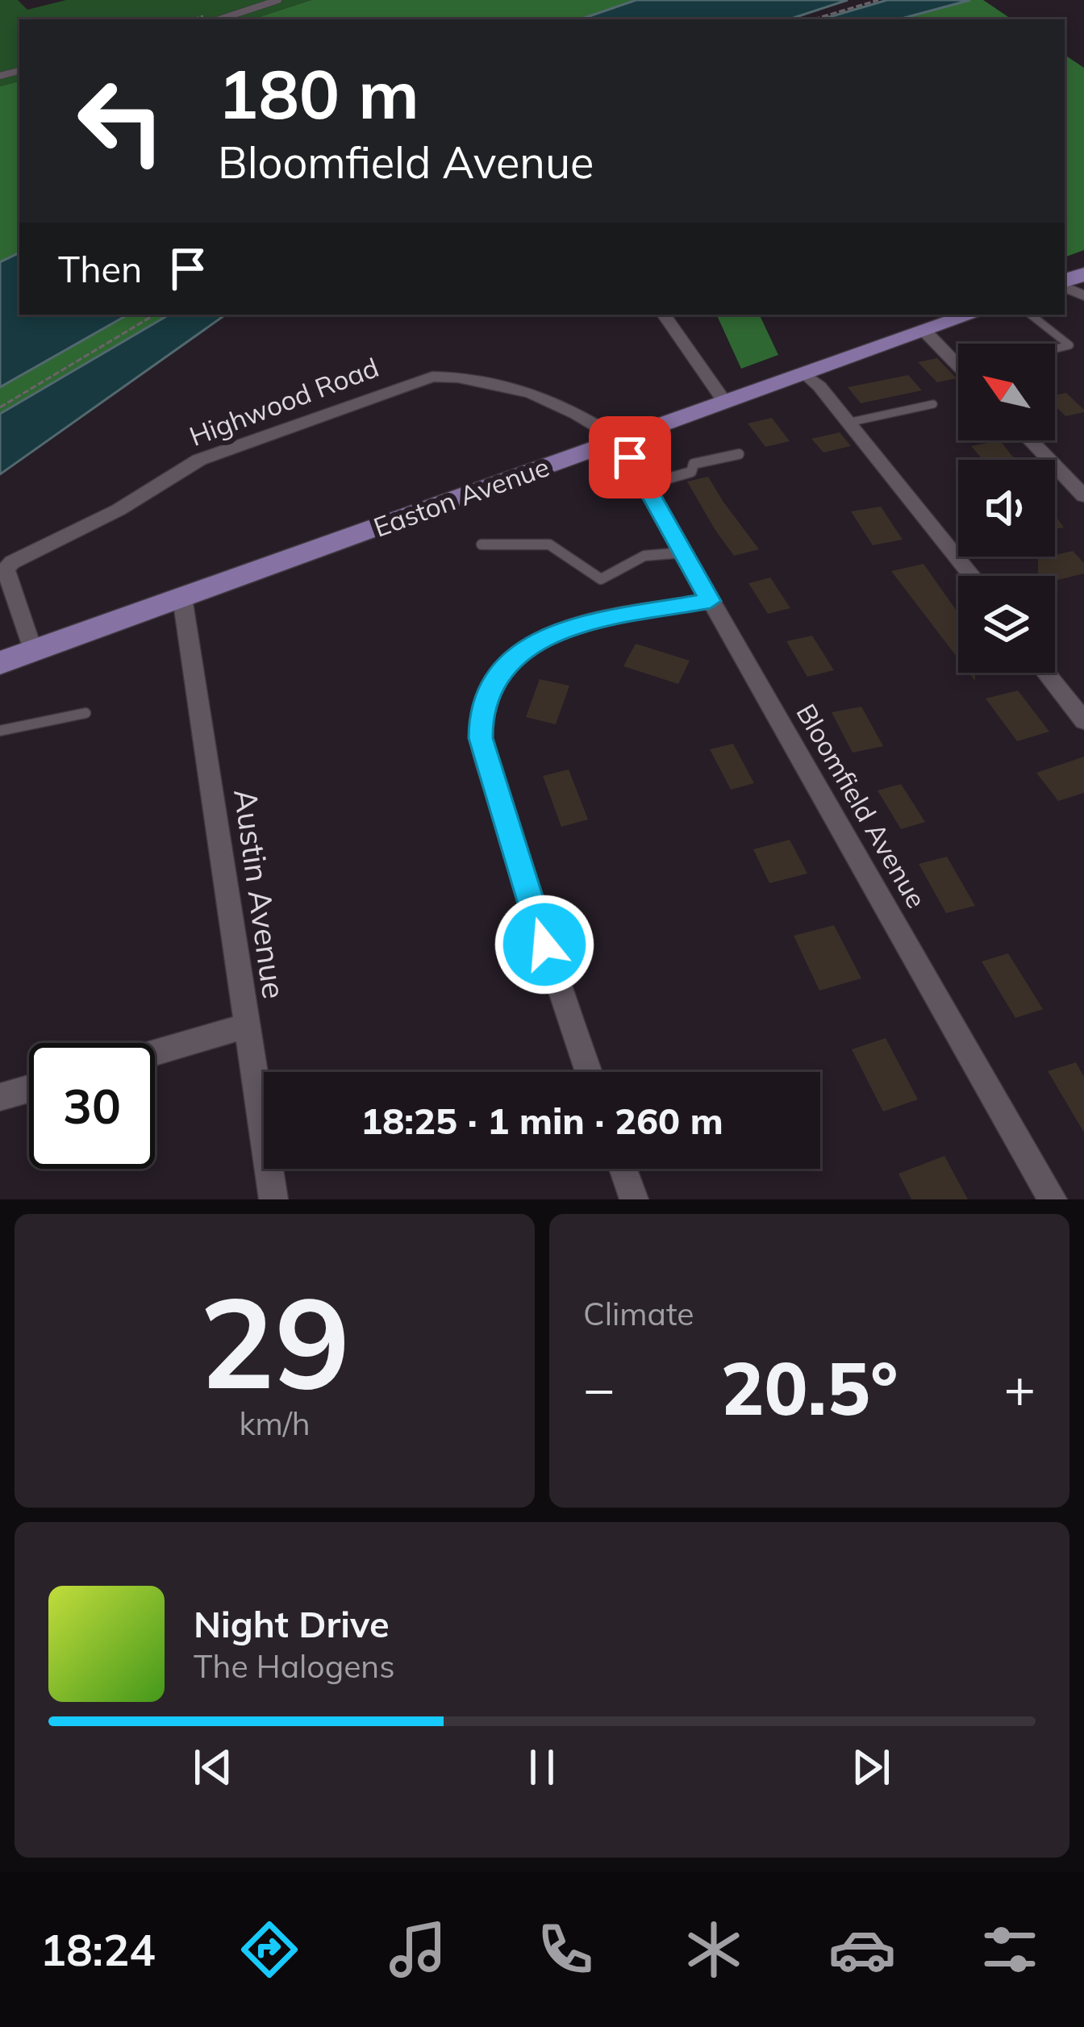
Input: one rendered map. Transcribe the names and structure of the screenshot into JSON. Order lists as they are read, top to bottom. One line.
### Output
{"streets":{"main road":["Easton Avenue"],"street":["Highwood Road","Bloomfield Avenue","Austin Avenue"]},"crossings":[["Highwood Road","Easton Avenue"],["Highwood Road","Bloomfield Avenue"],["Easton Avenue","Bloomfield Avenue"],["Easton Avenue","Austin Avenue"]],"north":"top left","page":{"turn":["180 m","Bloomfield Avenue"],"then":"Then","limit":"30","trip":"18:25 · 1 min · 260 m","tile":[["29","km/h"],"Climate"],"heat":["−","20.5°","+"],"song":["Night Drive","The Halogens"],"tabs":"18:24"}}
